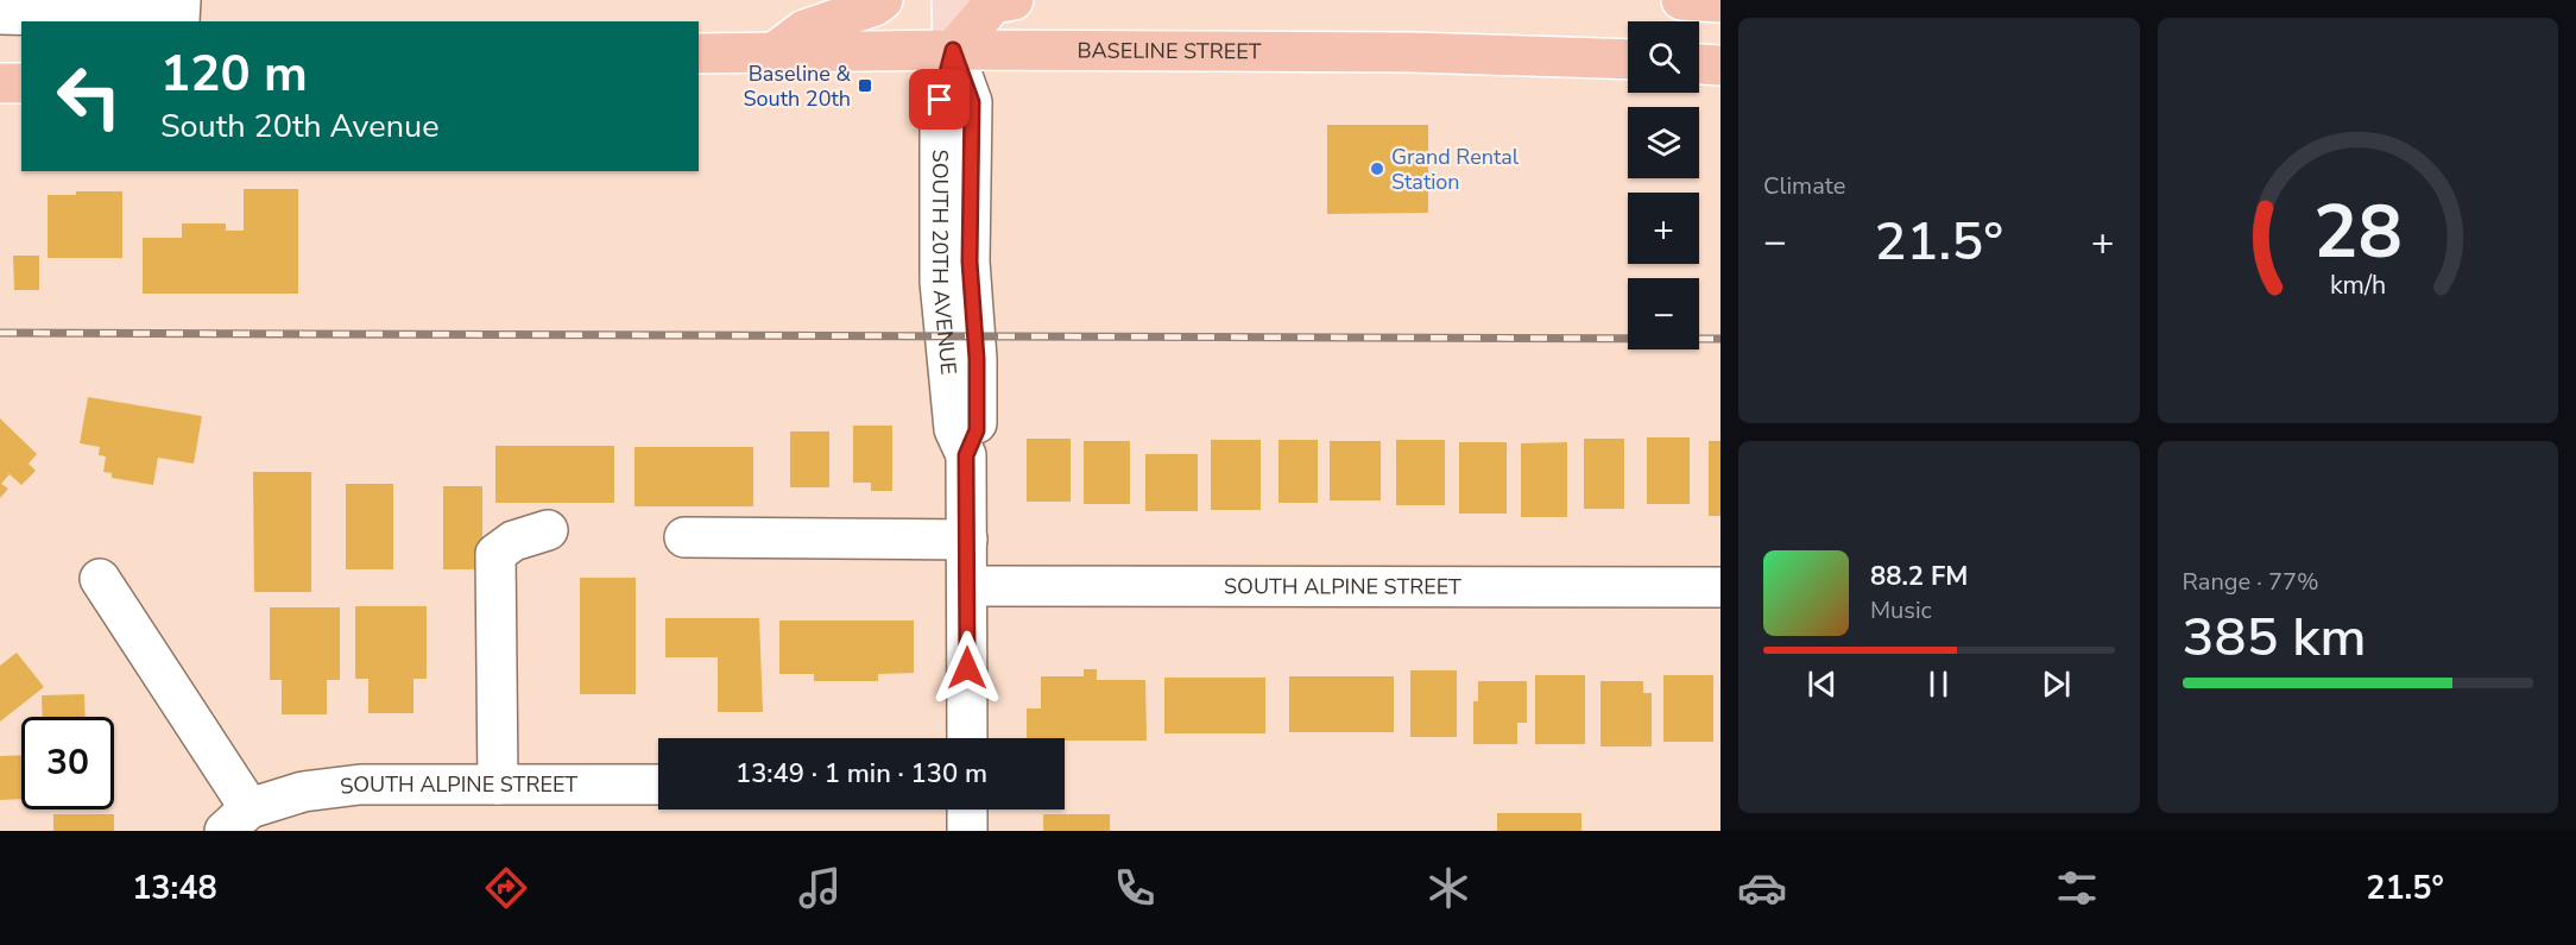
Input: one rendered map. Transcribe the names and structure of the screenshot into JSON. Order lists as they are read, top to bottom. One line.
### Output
{"streets":{"highway":["BASELINE STREET"],"street":["SOUTH 20TH AVENUE","SOUTH ALPINE STREET"]},"crossings":[["BASELINE STREET","SOUTH 20TH AVENUE"],["SOUTH 20TH AVENUE","SOUTH ALPINE STREET"]],"places":{"transit":["Baseline & South 20th"],"other":["Grand Rental Station"]},"page":{"tile":["Climate",["Range · 77%","385 km"]],"map_buttons":["+","−"],"turn":["120 m","South 20th Avenue"],"heat":["−","21.5°","+"],"song":["88.2 FM","Music"],"limit":"30","trip":"13:49 · 1 min · 130 m","tabs":["13:48","21.5°"],"gauge":["28","km/h"]}}
